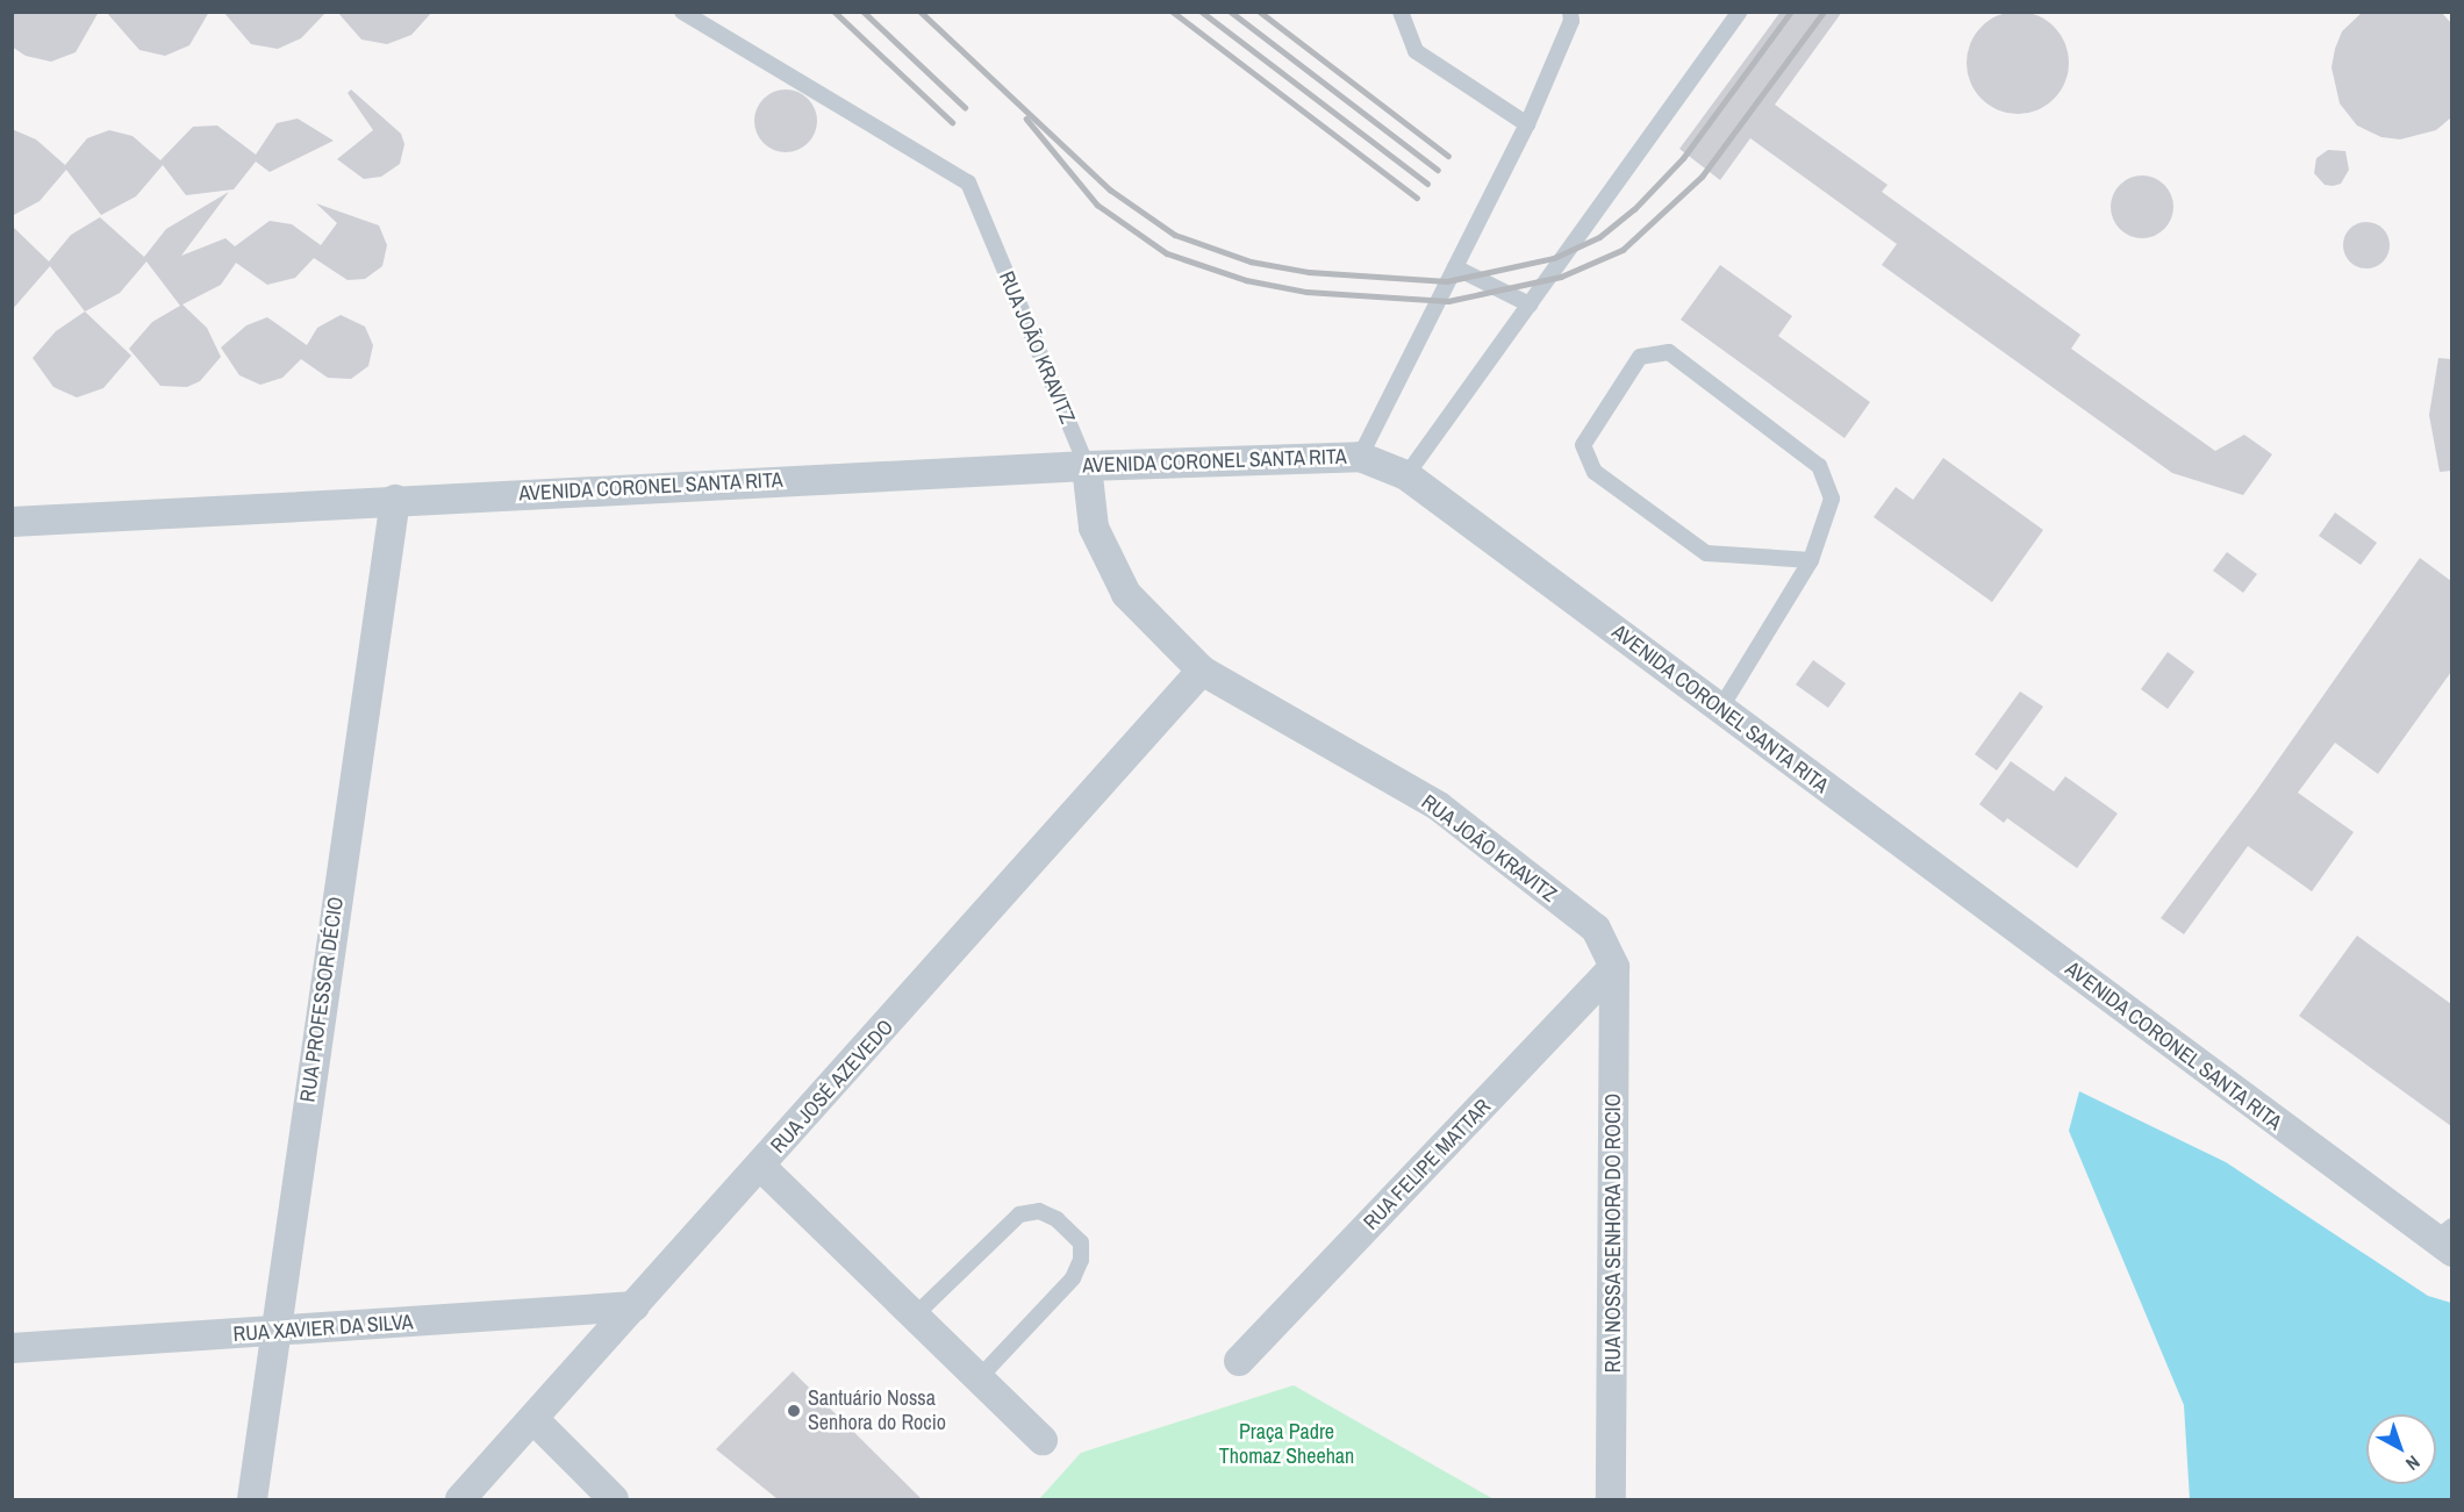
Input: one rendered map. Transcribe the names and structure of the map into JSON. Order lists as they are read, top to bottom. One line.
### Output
{"streets":{"street":["RUA JOÃO KRAVITZ","AVENIDA CORONEL SANTA RITA","RUA PROFESSOR DÉCIO","RUA JOSÉ AZEVEDO","RUA FELIPE MATTAR","RUA NOSSA SENHORA DO ROCIO","RUA XAVIER DA SILVA"]},"crossings":[["RUA JOÃO KRAVITZ","AVENIDA CORONEL SANTA RITA"],["RUA JOÃO KRAVITZ","RUA JOSÉ AZEVEDO"],["RUA JOÃO KRAVITZ","RUA FELIPE MATTAR"],["RUA JOÃO KRAVITZ","RUA NOSSA SENHORA DO ROCIO"],["AVENIDA CORONEL SANTA RITA","RUA PROFESSOR DÉCIO"],["RUA PROFESSOR DÉCIO","RUA XAVIER DA SILVA"],["RUA JOSÉ AZEVEDO","RUA XAVIER DA SILVA"],["RUA FELIPE MATTAR","RUA NOSSA SENHORA DO ROCIO"]],"parks":["Praça Padre Thomaz Sheehan"],"places":["Santuário Nossa Senhora do Rocio"],"north":"bottom right"}
